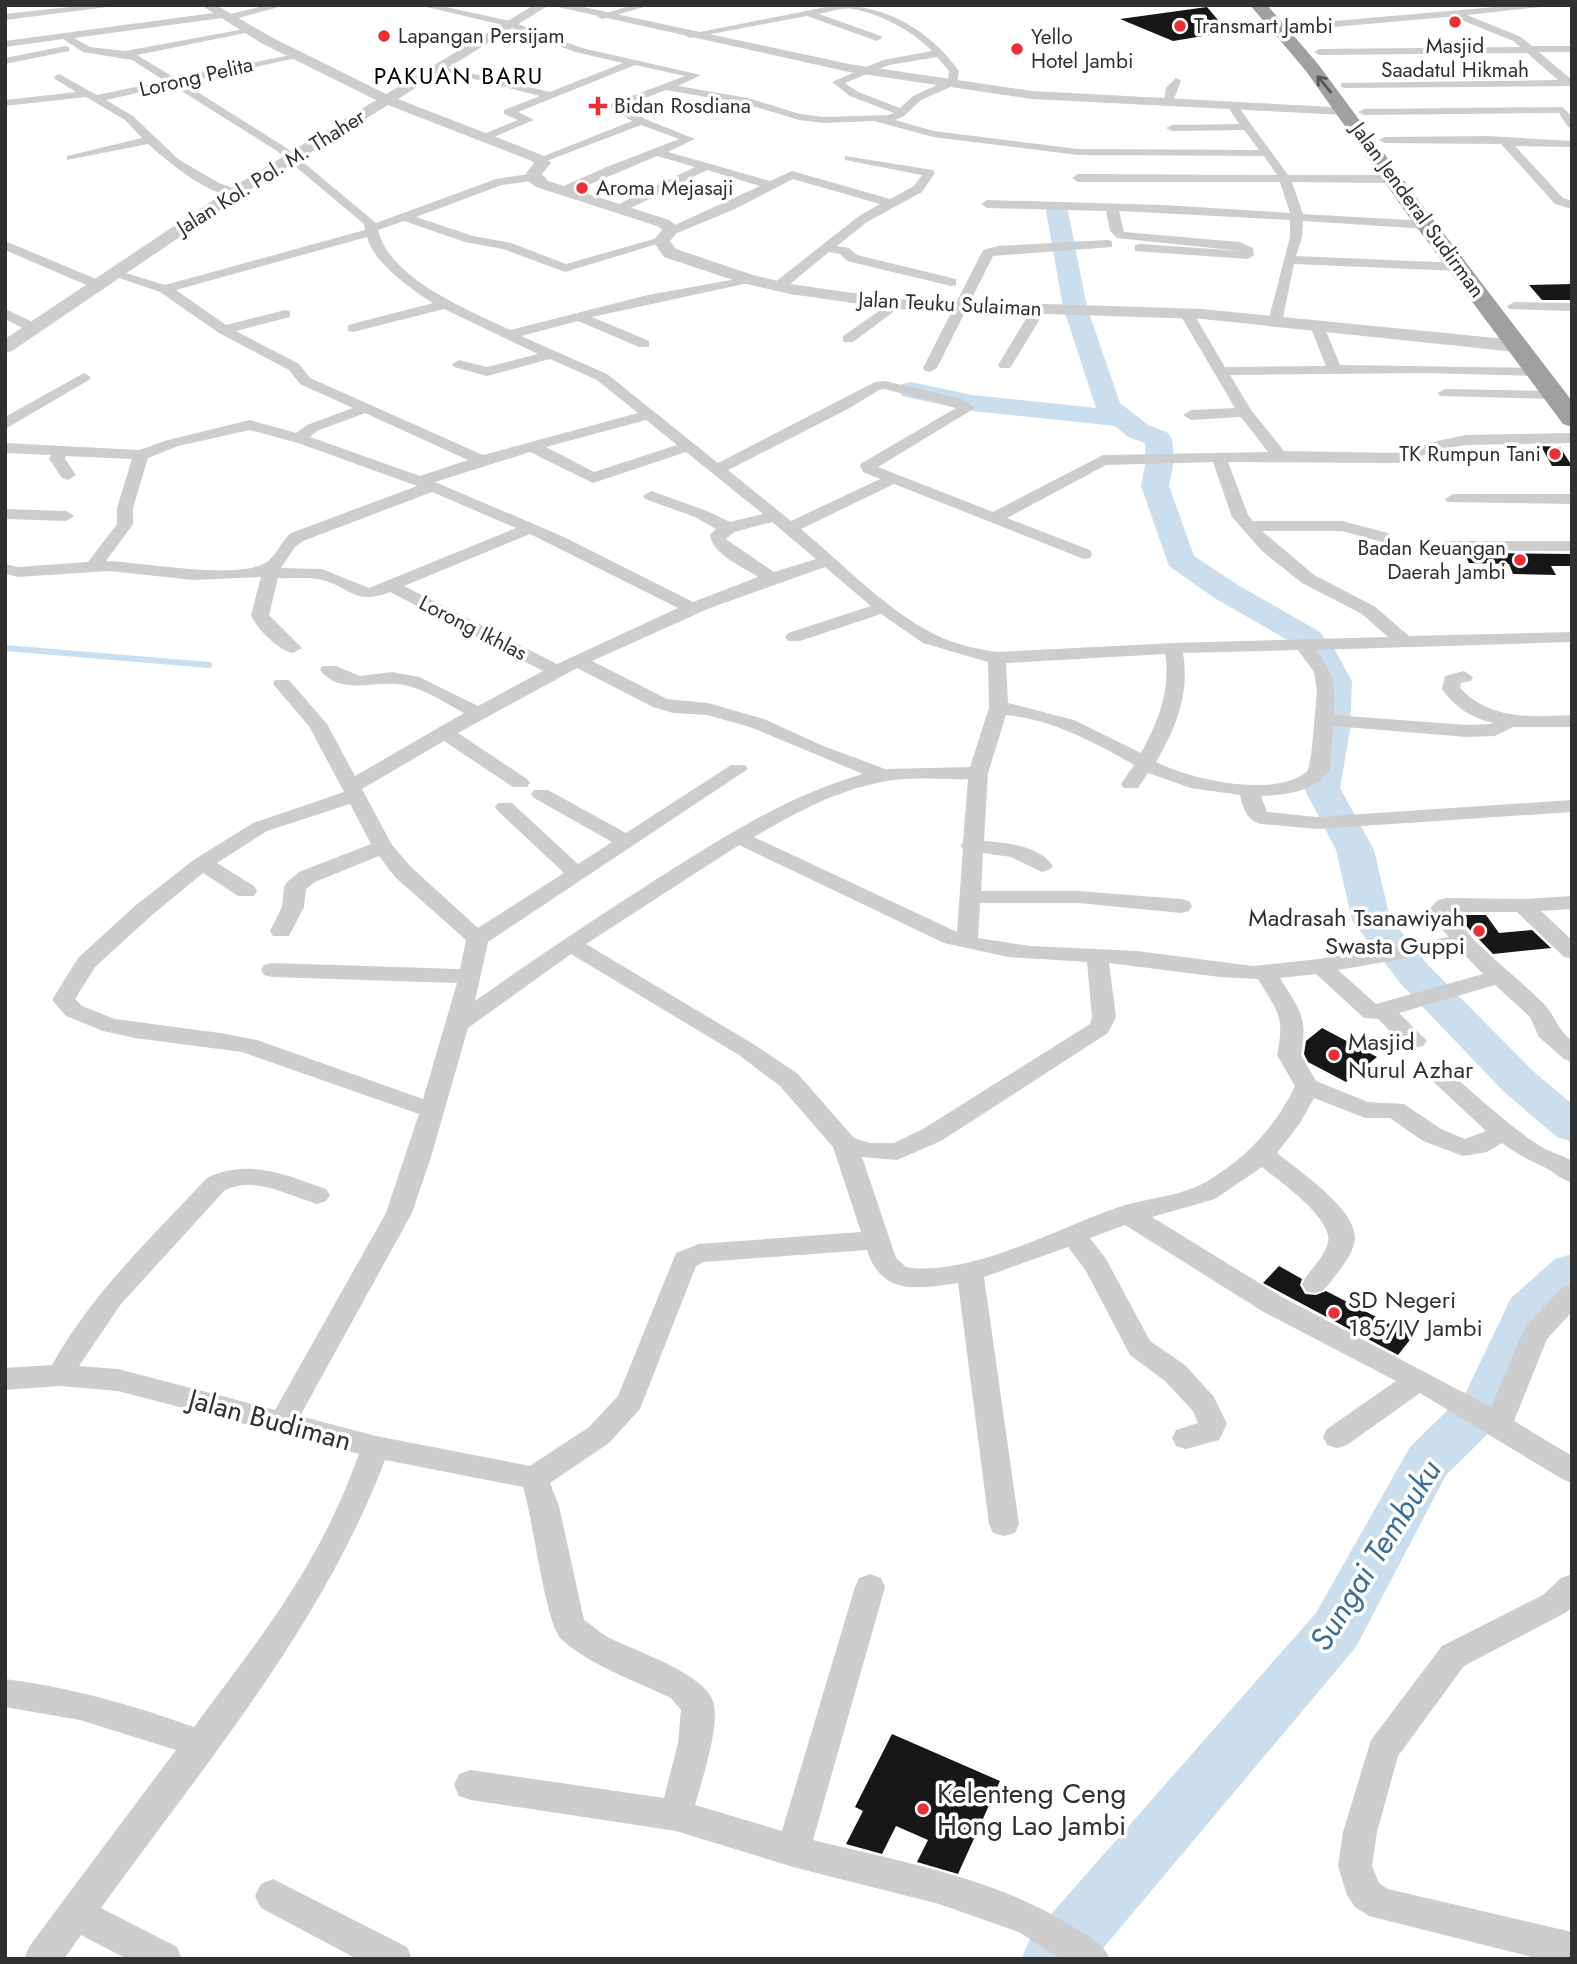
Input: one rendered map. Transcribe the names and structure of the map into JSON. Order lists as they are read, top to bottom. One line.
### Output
{"streets":{"highway":["Jalan Jenderal Sudirman"],"street":["Lorong Pelita","Jalan Kol. Pol. M. Thaher","Jalan Teuku Sulaiman","Lorong Ikhlas","Jalan Budiman"]},"crossings":[["Jalan Jenderal Sudirman","Jalan Teuku Sulaiman"]],"districts":["PAKUAN BARU"],"water":["Sungai Tembuku"],"places":{"other":["Masjid Saadatul Hikmah","Transmart Jambi","Lapangan Persijam","Yello Hotel Jambi","Aroma Mejasaji","TK Rumpun Tani","Badan Keuangan Daerah Jambi","Madrasah Tsanawiyah Swasta Guppi","Masjid Nurul Azhar","SD Negeri 185/IV Jambi","Kelenteng Ceng Hong Lao Jambi"],"health":["Bidan Rosdiana"]}}
